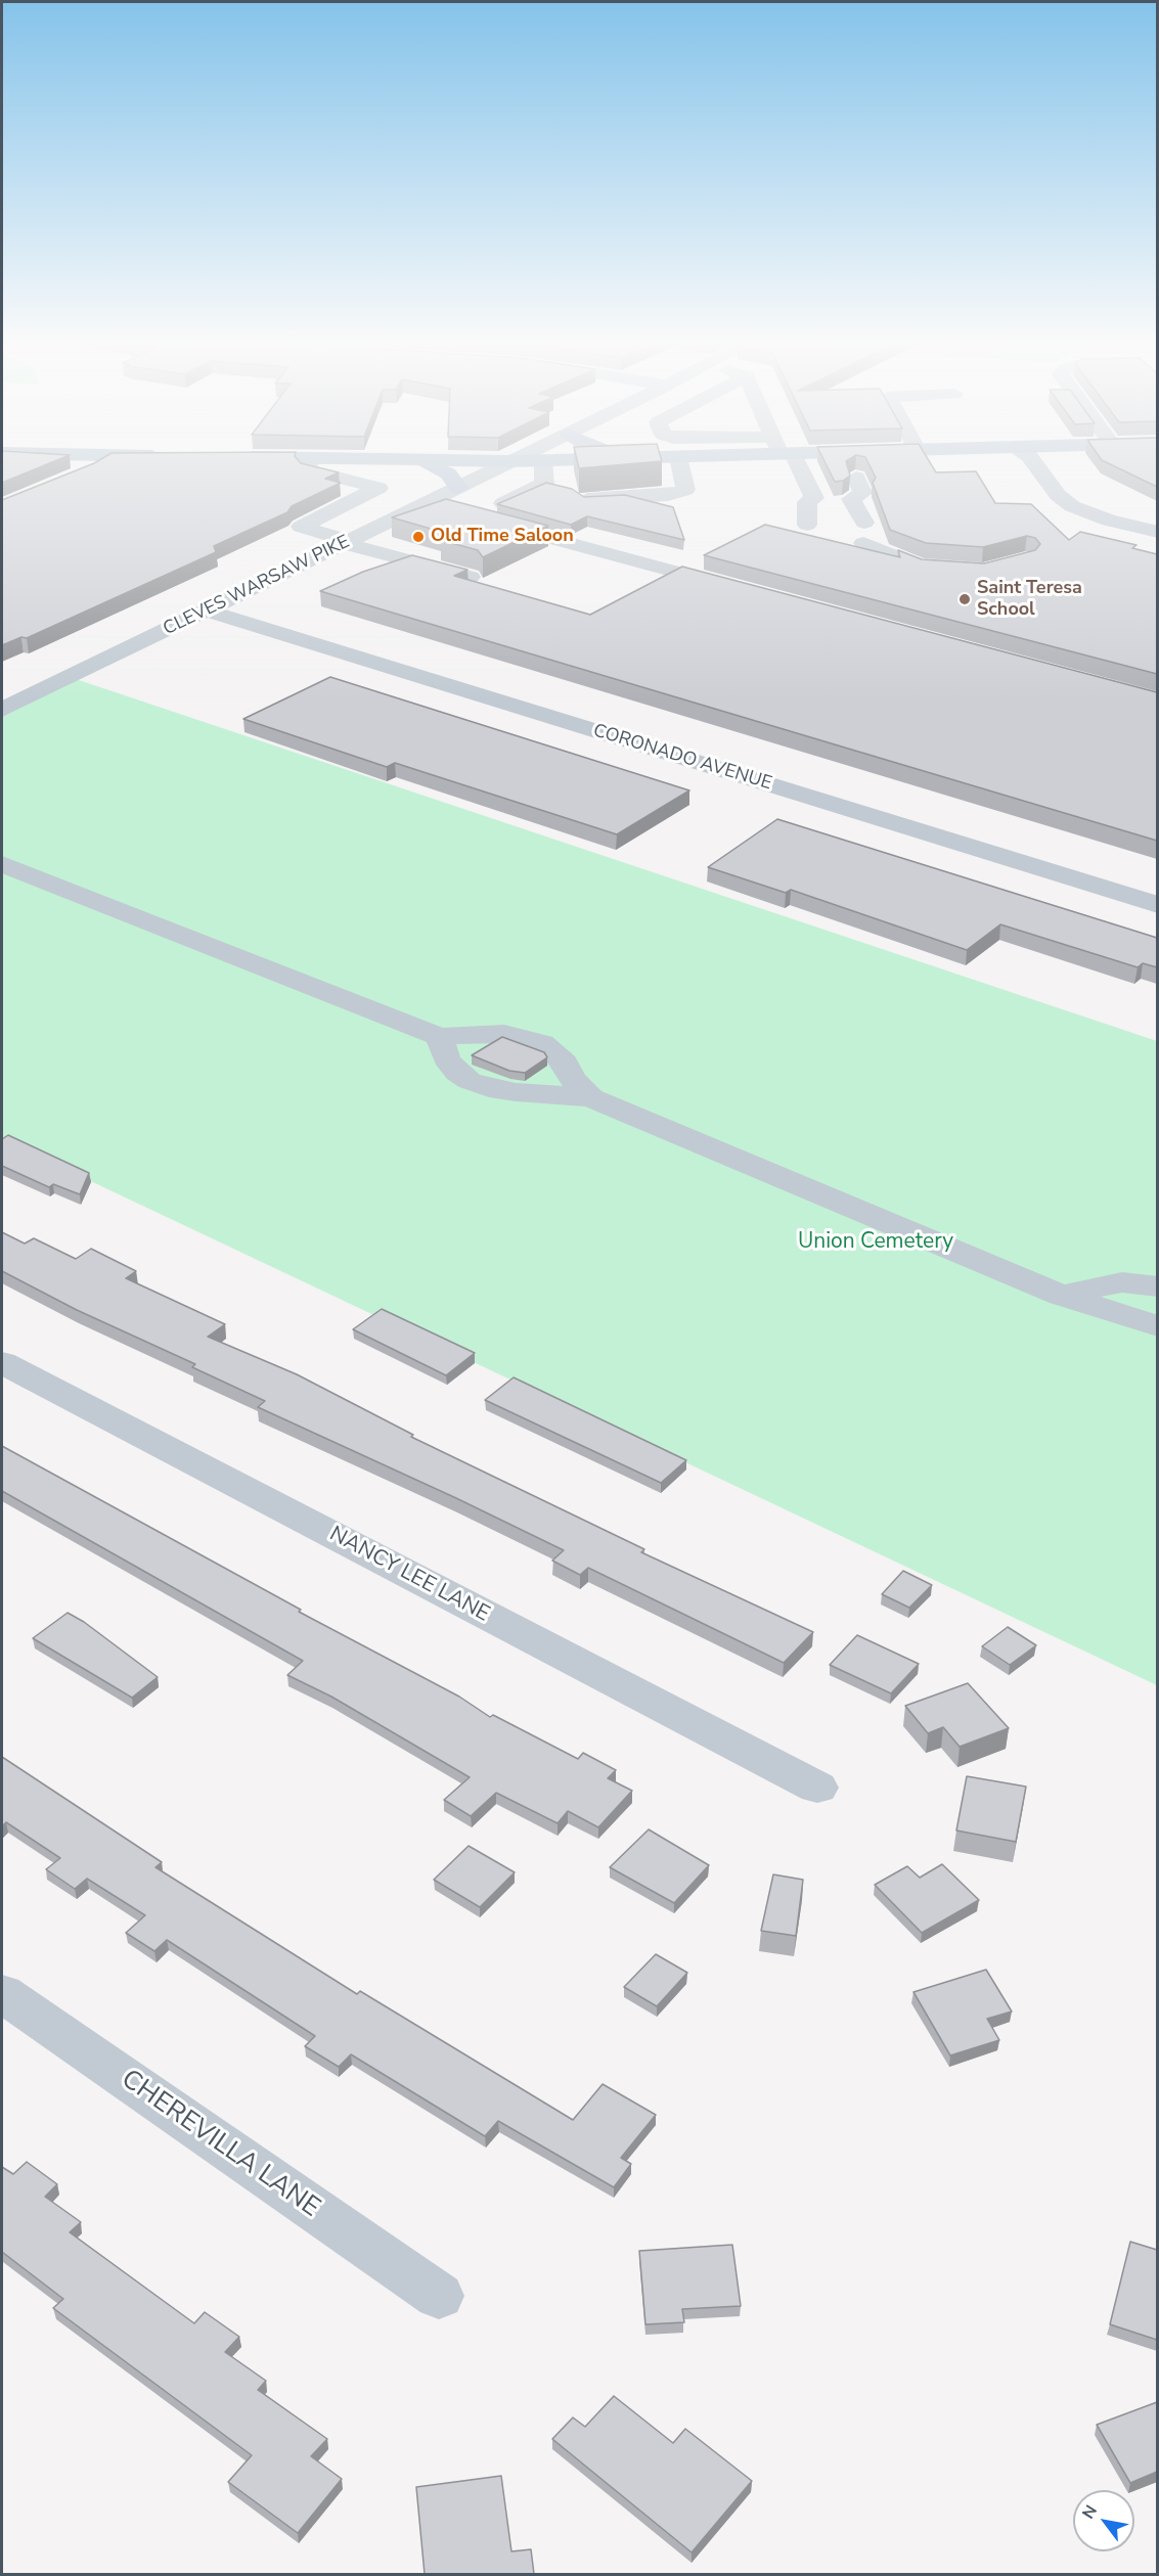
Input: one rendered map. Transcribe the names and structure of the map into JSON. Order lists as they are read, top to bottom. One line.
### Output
{"streets":{"street":["CLEVES WARSAW PIKE","CORONADO AVENUE","NANCY LEE LANE","CHEREVILLA LANE"]},"crossings":[["CLEVES WARSAW PIKE","CORONADO AVENUE"]],"parks":["Union Cemetery"],"places":["Old Time Saloon","Saint Teresa School"],"north":"top left"}
